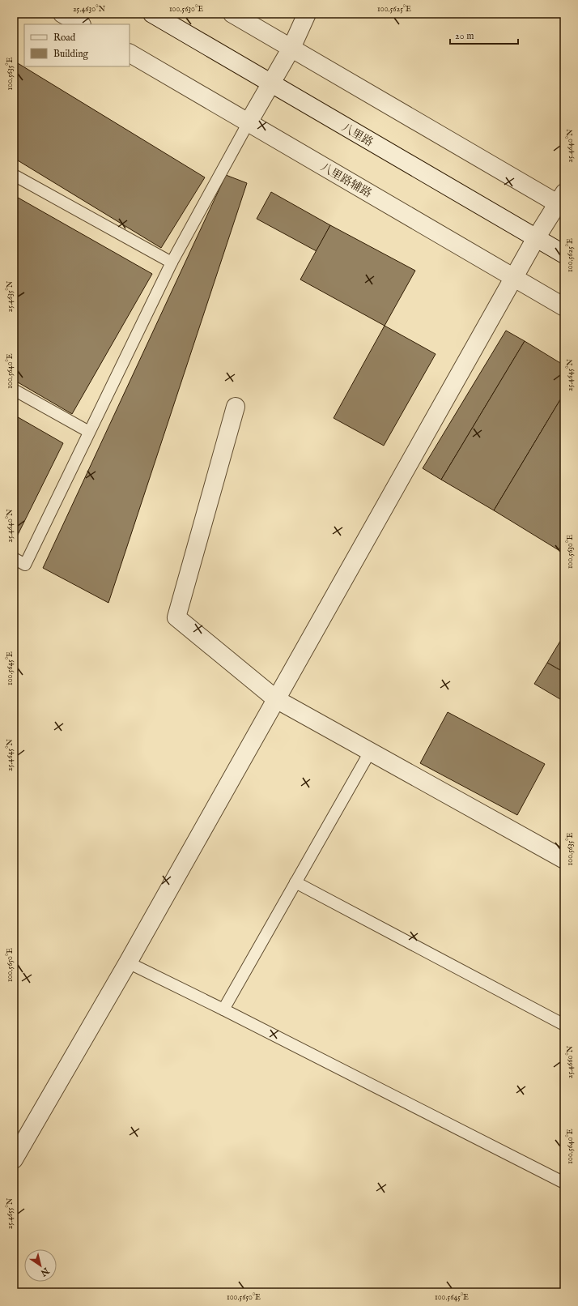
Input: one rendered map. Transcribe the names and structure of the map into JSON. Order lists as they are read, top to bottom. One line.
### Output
{"streets":{"street":["八里路","八里路辅路"]},"legend":["Road","Building"],"scale_bar":"20 m","north":"bottom right","coordinates":["25.4630°N","100.5630°E","100.5625°E","100.5635°E","25.4640°N","25.4635°N","100.5640°E","25.4645°N","100.5645°E","100.5650°E","25.4660°N","25.4655°N"]}
